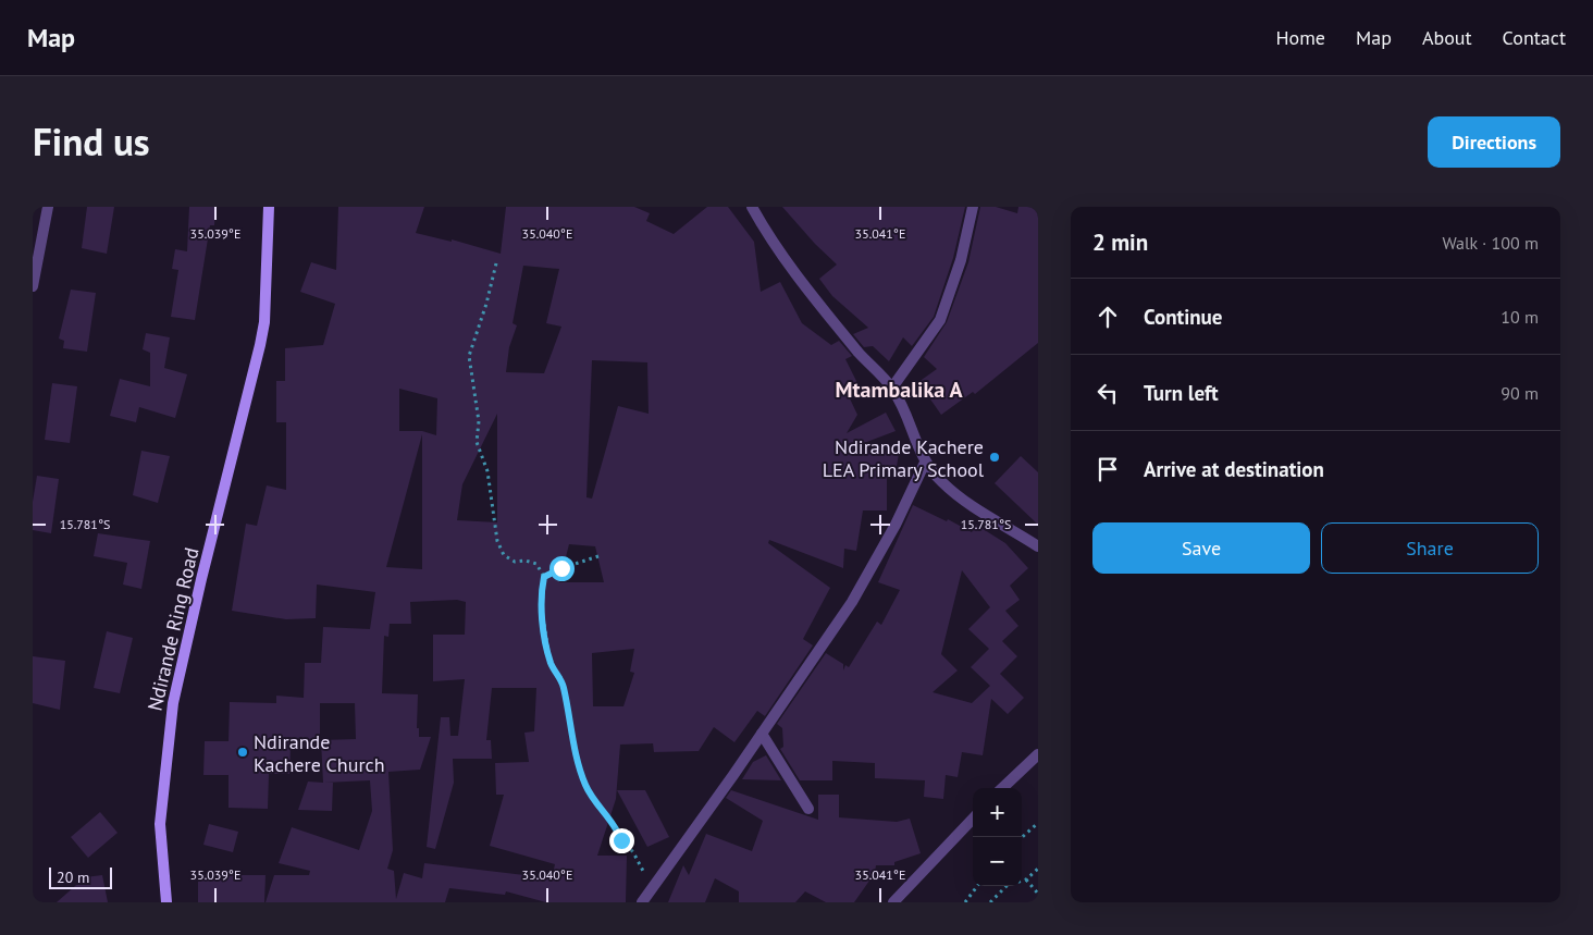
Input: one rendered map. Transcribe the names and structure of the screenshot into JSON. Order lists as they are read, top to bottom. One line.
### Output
{"streets":{"street":["Ndirande Ring Road"]},"districts":["Mtambalika A"],"places":["Ndirande Kachere LEA Primary School","Ndirande Kachere Church"],"scale_bar":"20 m","page":{"header":"Map","nav":["Home","Map","About","Contact"],"title":"Find us","buttons":["Directions",["Save","Share"]],"heading":["2 min","Walk · 100 m"],"list":[["Continue","10 m"],["Turn left","90 m"],"Arrive at destination"],"map_buttons":["+","−"],"scale":"20 m"},"coordinates":["35.039°E","35.040°E","35.041°E","15.781°S"]}
